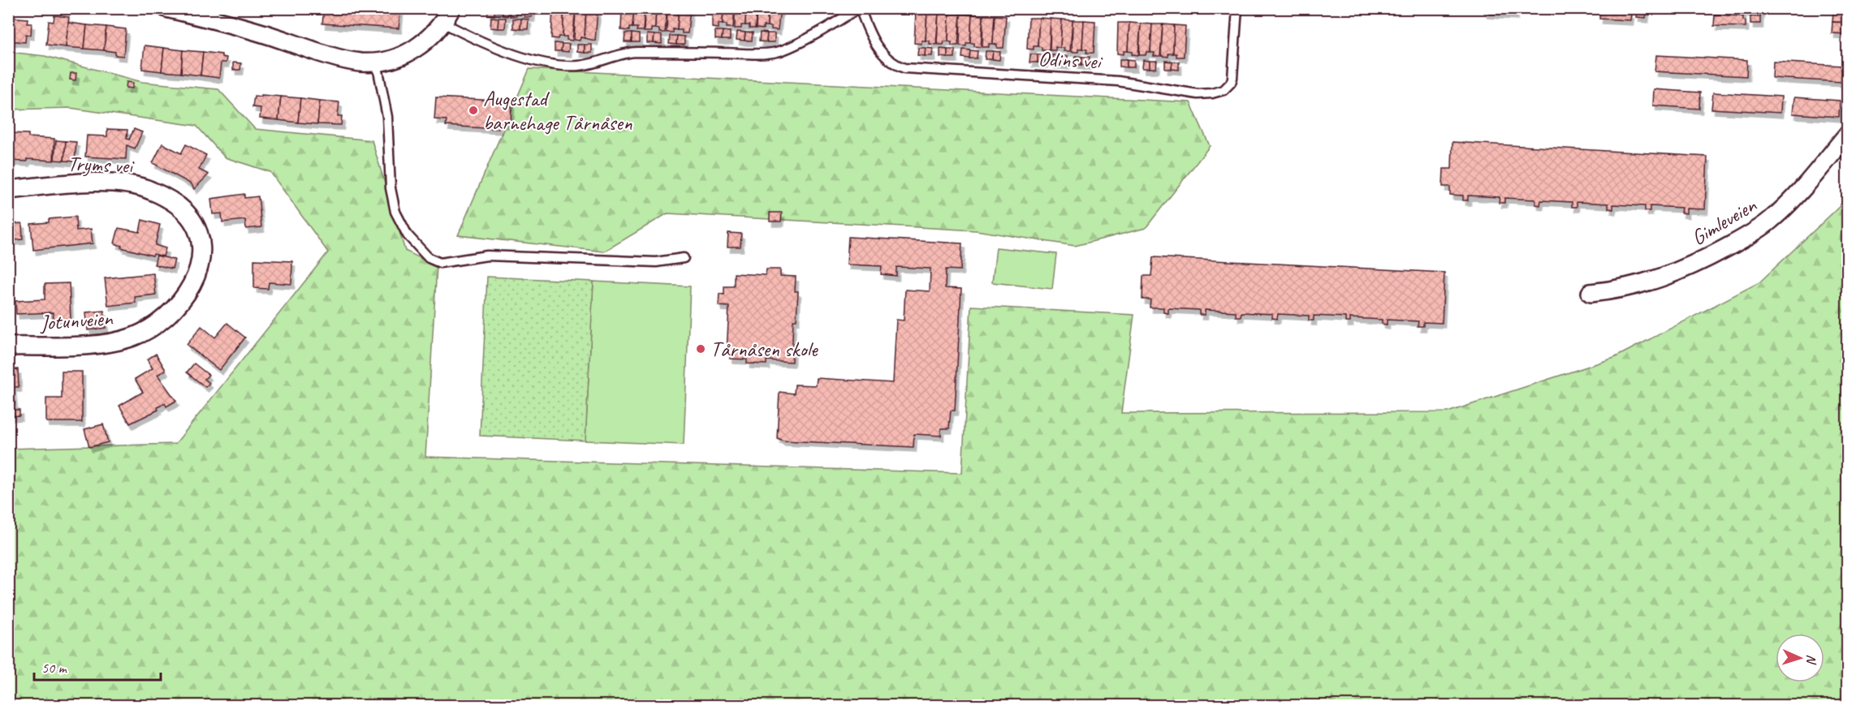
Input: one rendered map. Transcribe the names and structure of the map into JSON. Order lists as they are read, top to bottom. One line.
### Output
{"streets":{"street":["Tryms vei","Gimleveien","Jotunveien"],"lane":["Odins vei"]},"crossings":[["Tryms vei","Jotunveien"]],"places":["Augestad barnehage Tårnåsen","Tårnåsen skole"],"scale_bar":"50 m","north":"right"}
